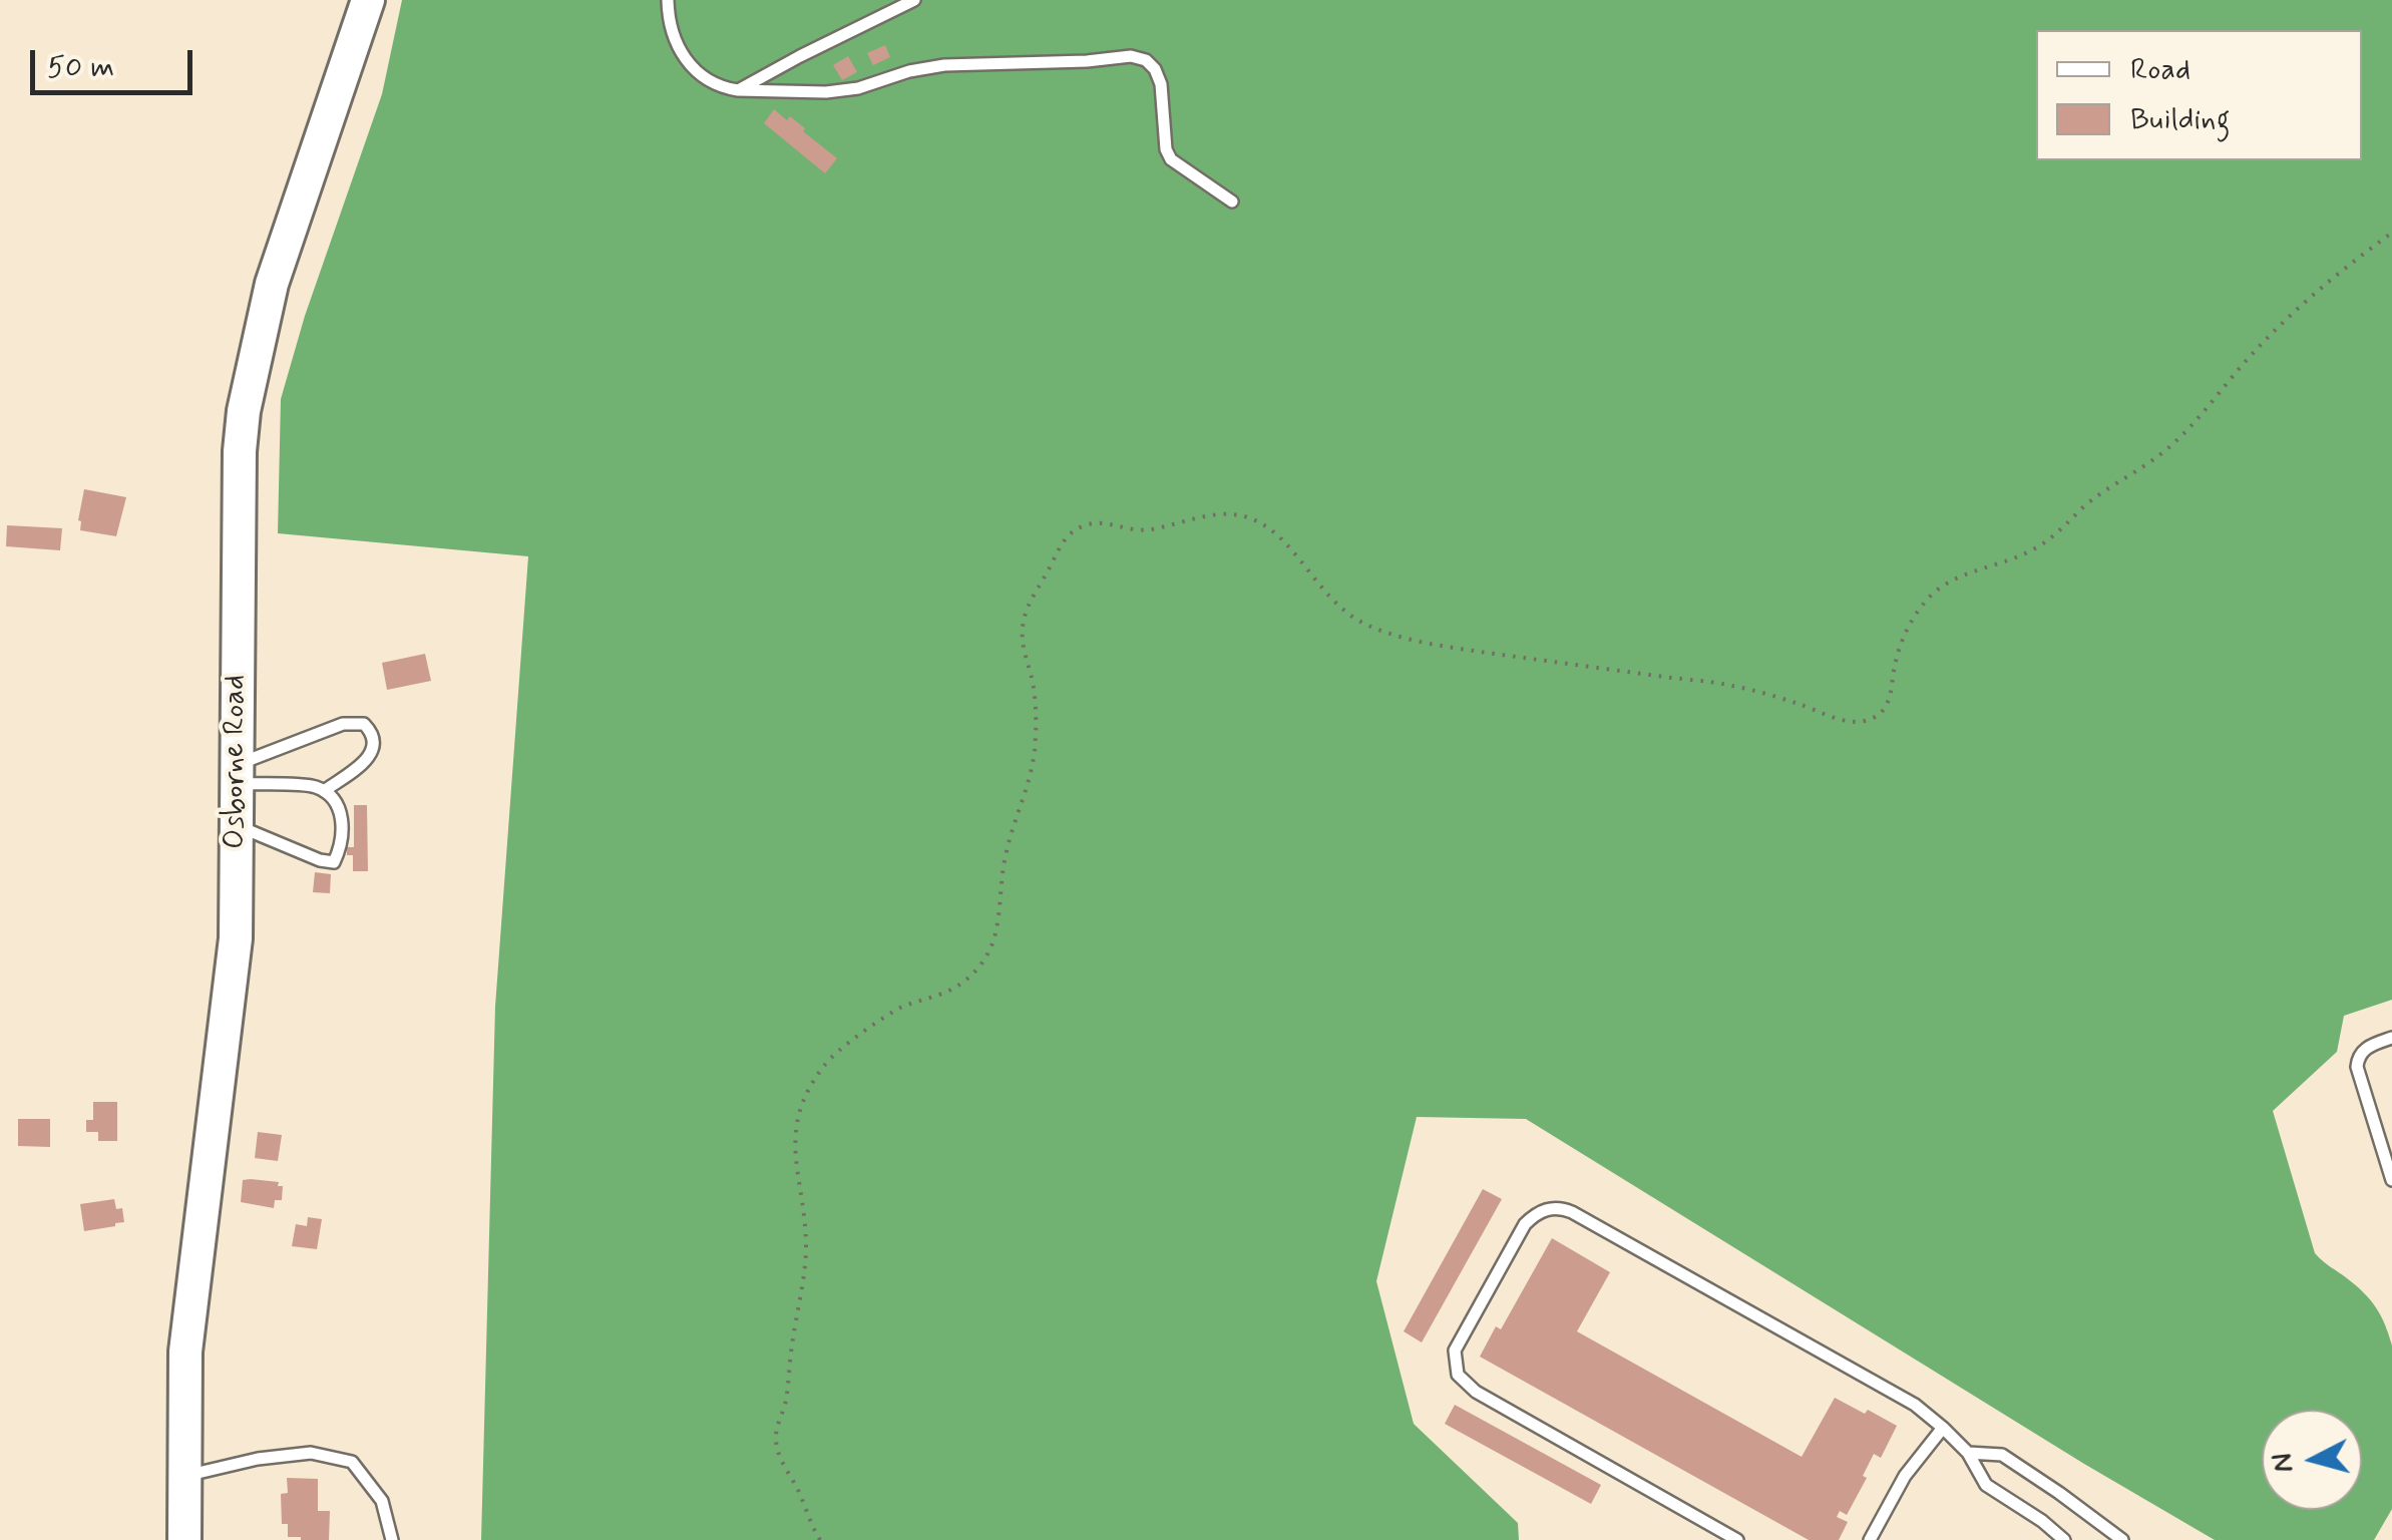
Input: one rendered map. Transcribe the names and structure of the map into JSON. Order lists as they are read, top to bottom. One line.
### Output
{"streets":{"street":["Osborne Road"]},"legend":["Road","Building"],"scale_bar":"50 m","north":"left"}
